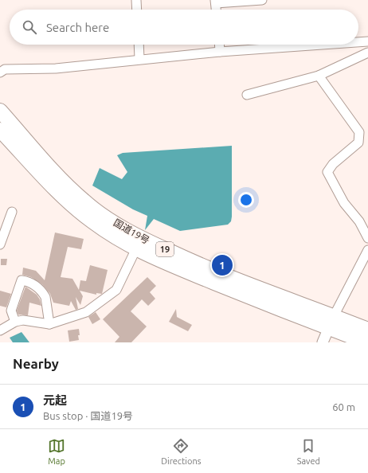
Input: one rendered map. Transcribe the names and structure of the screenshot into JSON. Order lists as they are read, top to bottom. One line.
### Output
{"streets":{"highway":["国道19号","19"]},"page":{"search":"Search here","pins":"1","heading":"Nearby","list":[{"mark":"1","name":"元起","note":"Bus stop · 国道19号","value":"60 m"}],"nav":["Map","Directions","Saved"]}}
